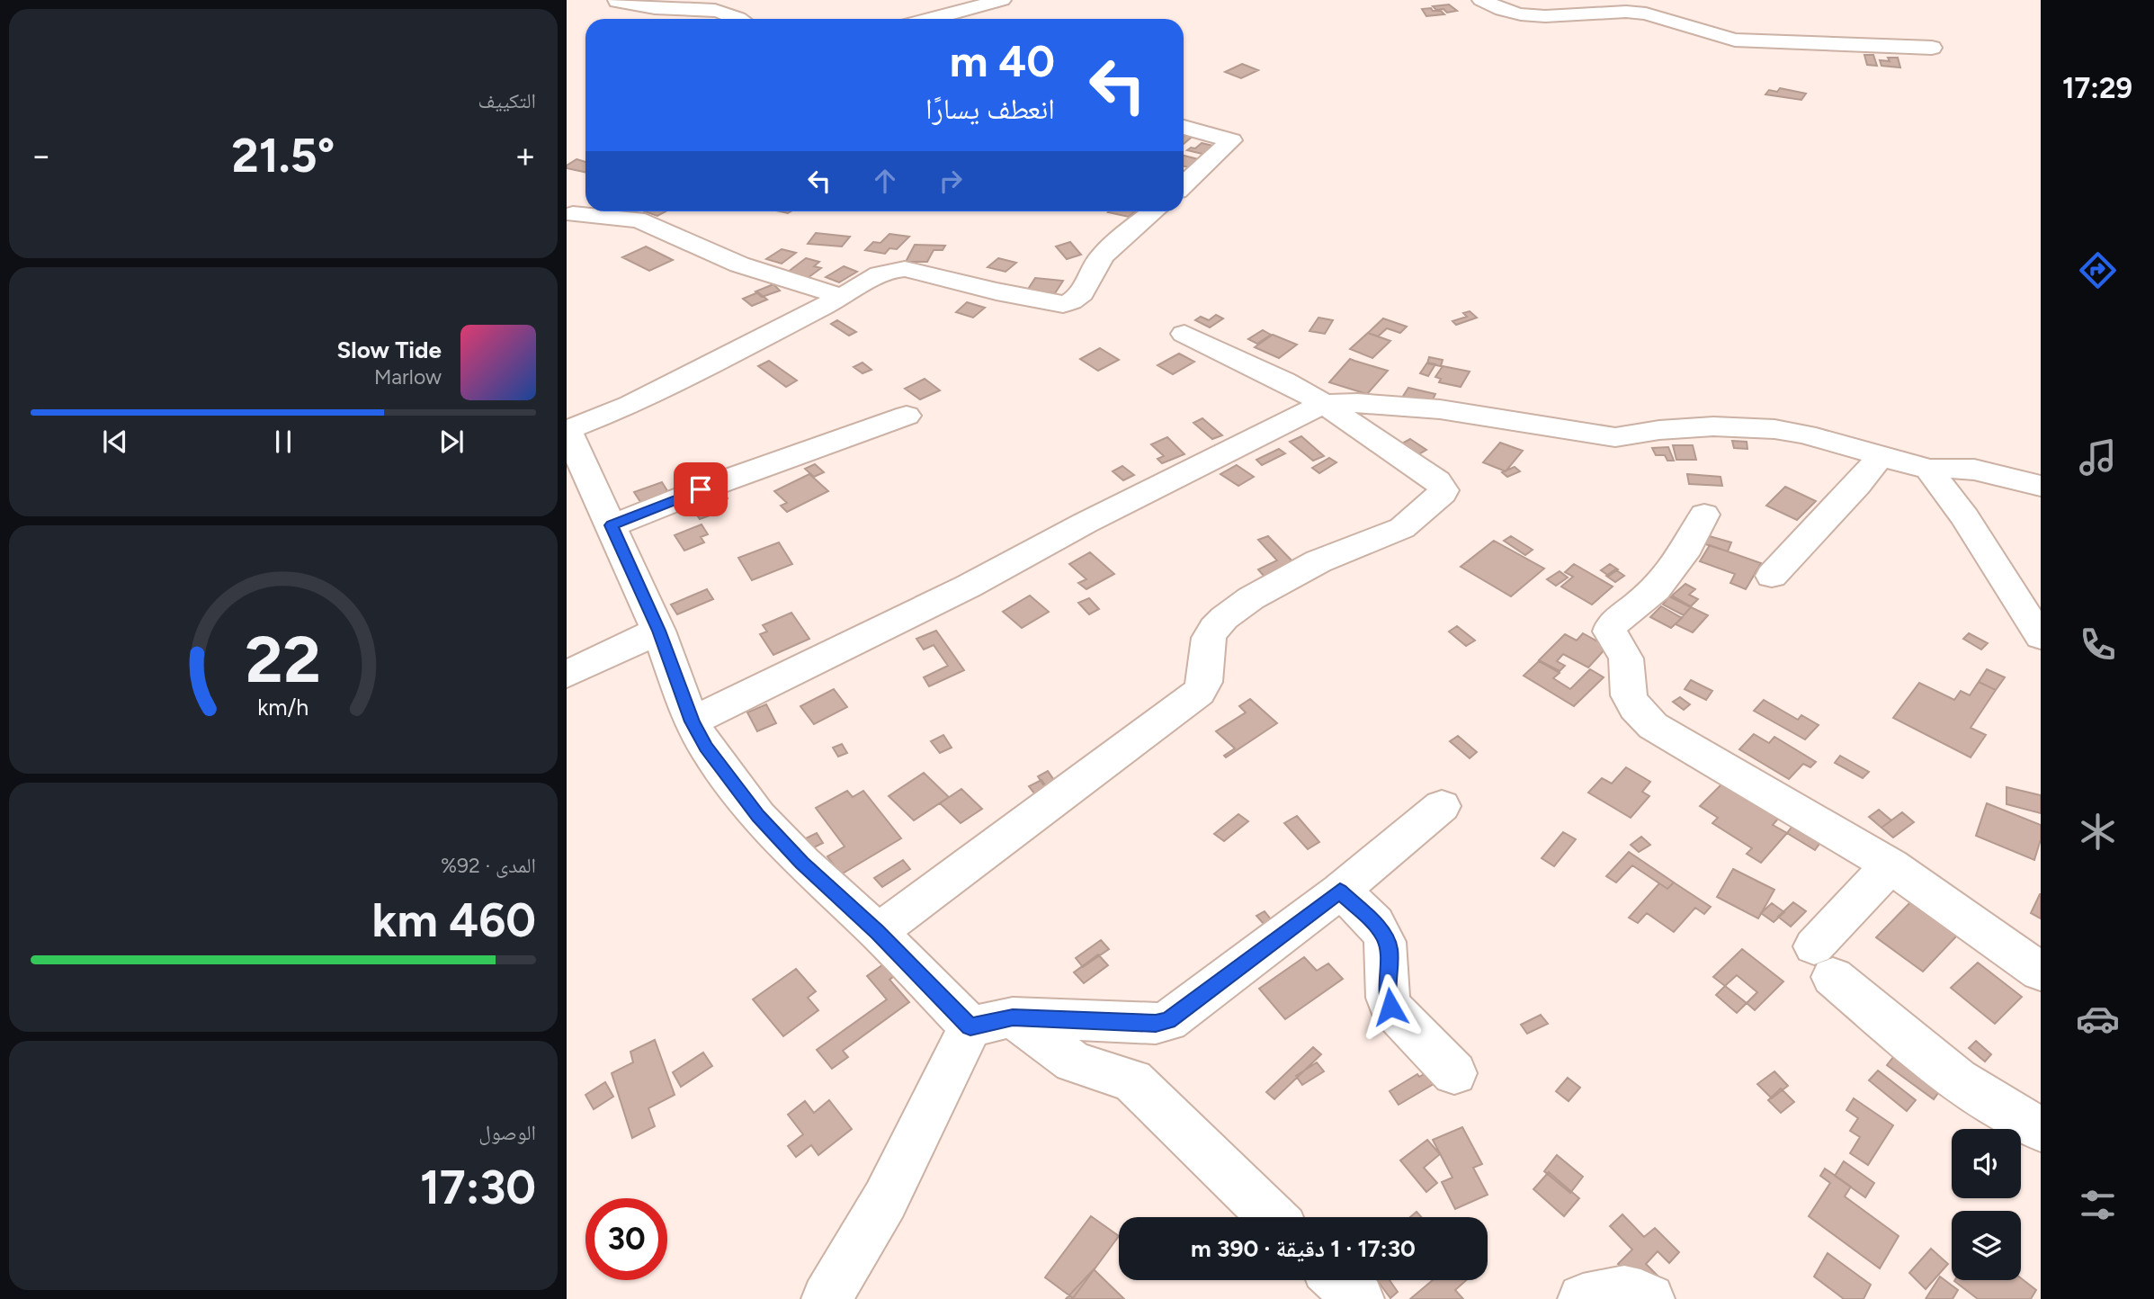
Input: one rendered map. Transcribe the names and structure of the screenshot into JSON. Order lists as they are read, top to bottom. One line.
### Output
{"page":{"tabs":"17:29","tile":["التكييف",["المدى · 92%","460 km"],["الوصول","17:30"]],"turn":["40 m","انعطف يسارًا"],"heat":["−","21.5°","+"],"song":["Slow Tide","Marlow"],"limit":"30","trip":"17:30 · 1 دقيقة · 390 m","gauge":["22","km/h"]}}
